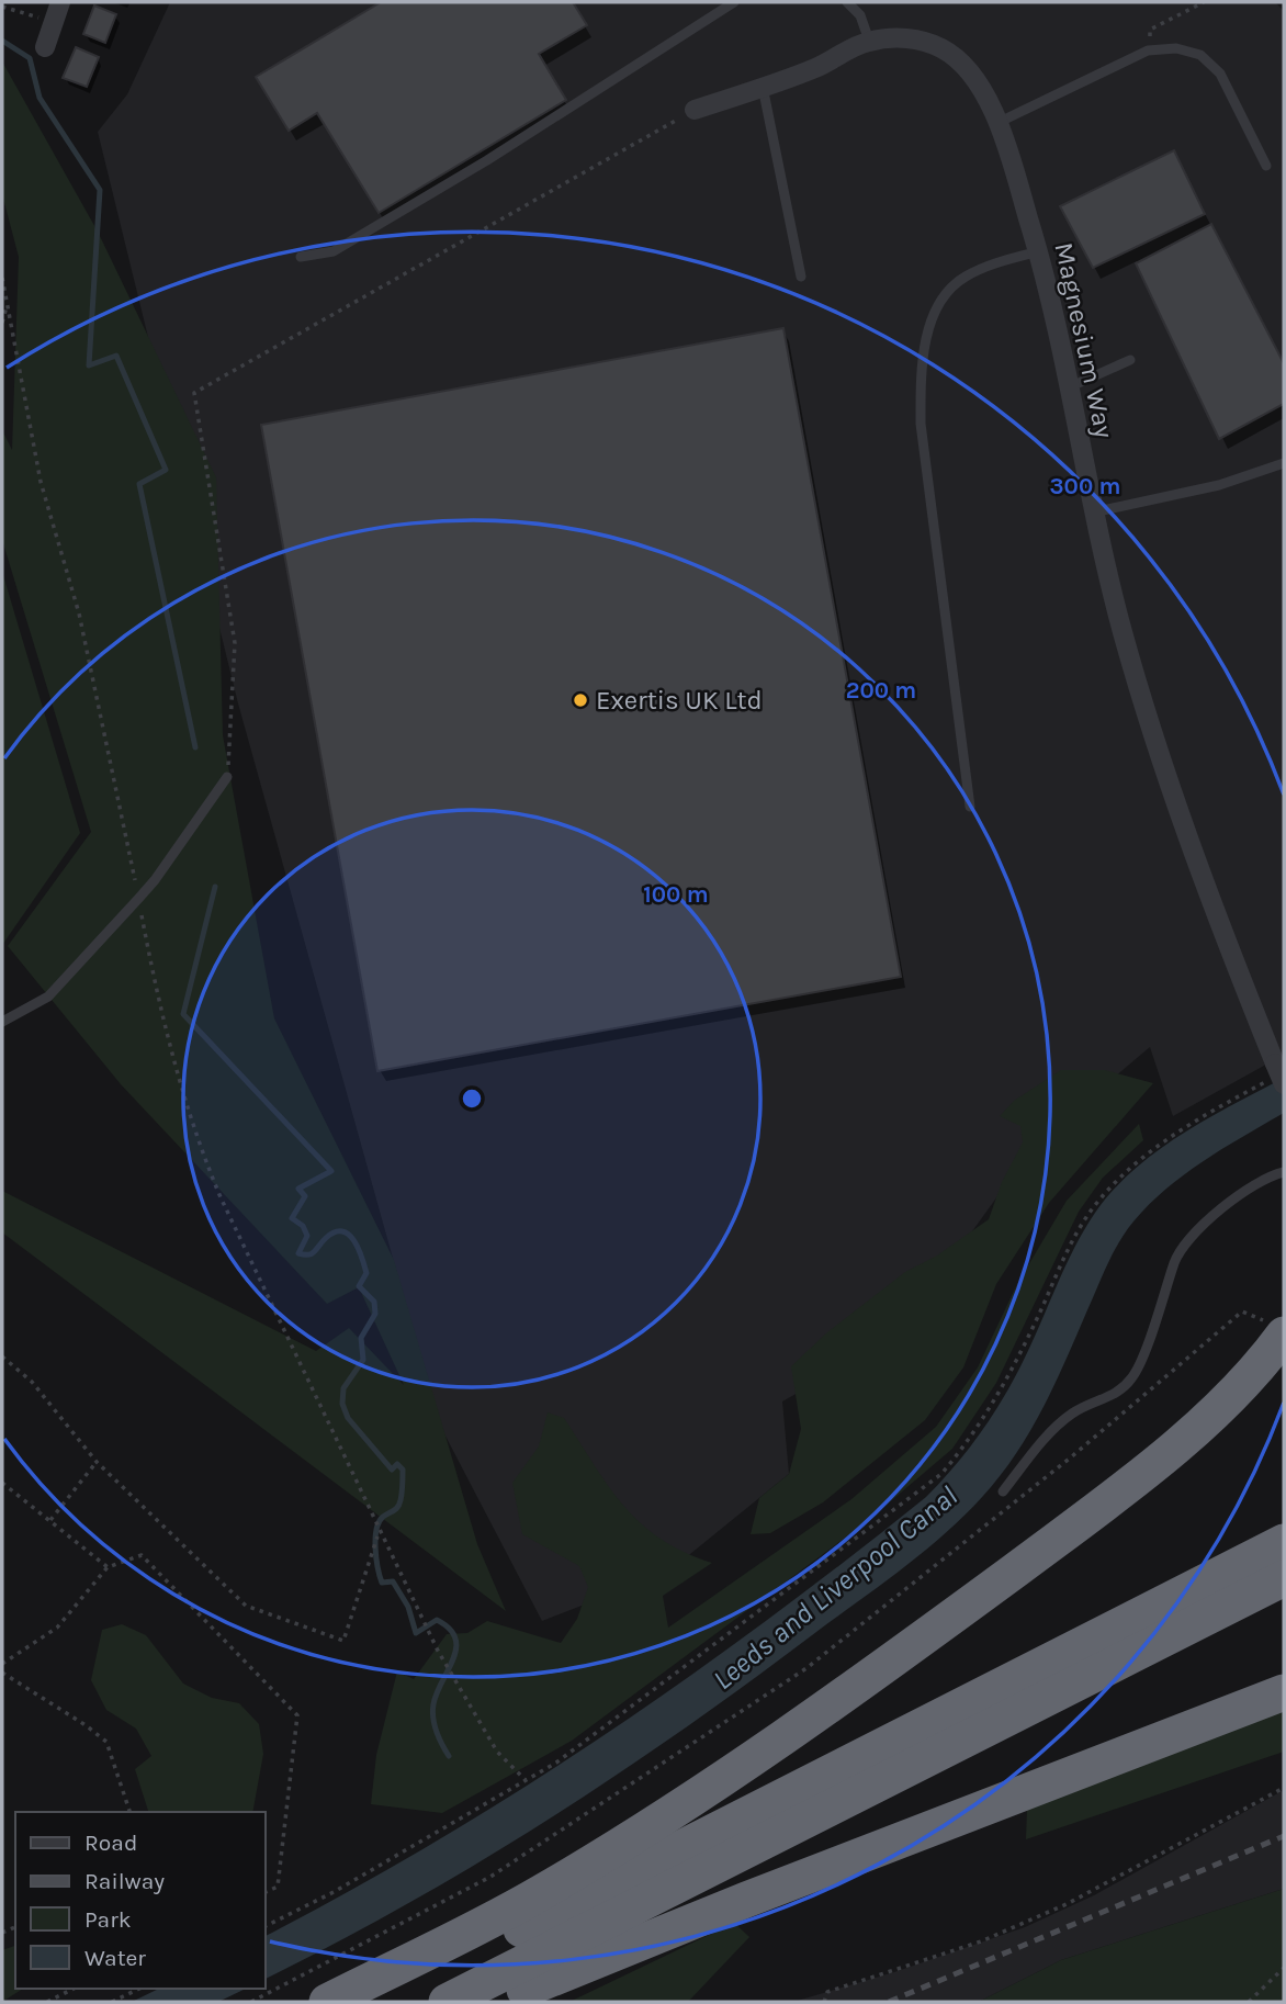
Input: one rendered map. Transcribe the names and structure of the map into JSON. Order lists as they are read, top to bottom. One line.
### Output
{"streets":{"street":["Magnesium Way"]},"water":["Leeds and Liverpool Canal"],"places":["Exertis UK Ltd"],"legend":["Road","Railway","Park","Water"],"rings":["300 m","200 m","100 m"]}
